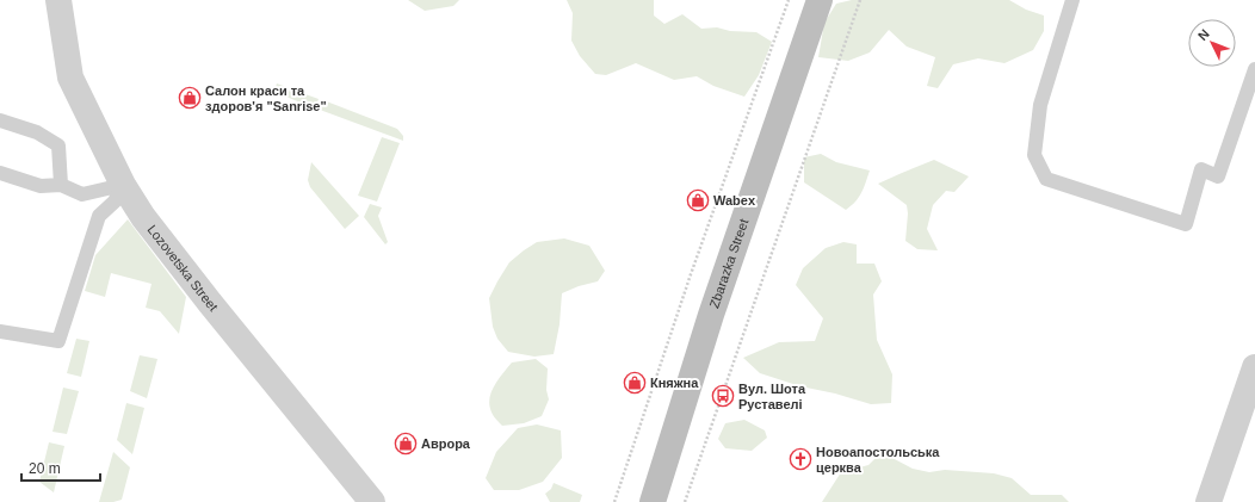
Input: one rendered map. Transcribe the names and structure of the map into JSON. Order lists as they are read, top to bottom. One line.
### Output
{"streets":{"main road":["Zbarazka Street"],"street":["Lozovetska Street"]},"places":{"shop":["Салон краси та здоров'я \"Sanrise\"","Wabex","Княжна","Аврора"],"bus stop":["Вул. Шота Руставелі"],"church":["Новоапостольська церква"]},"scale_bar":"20 m","north":"top left"}
